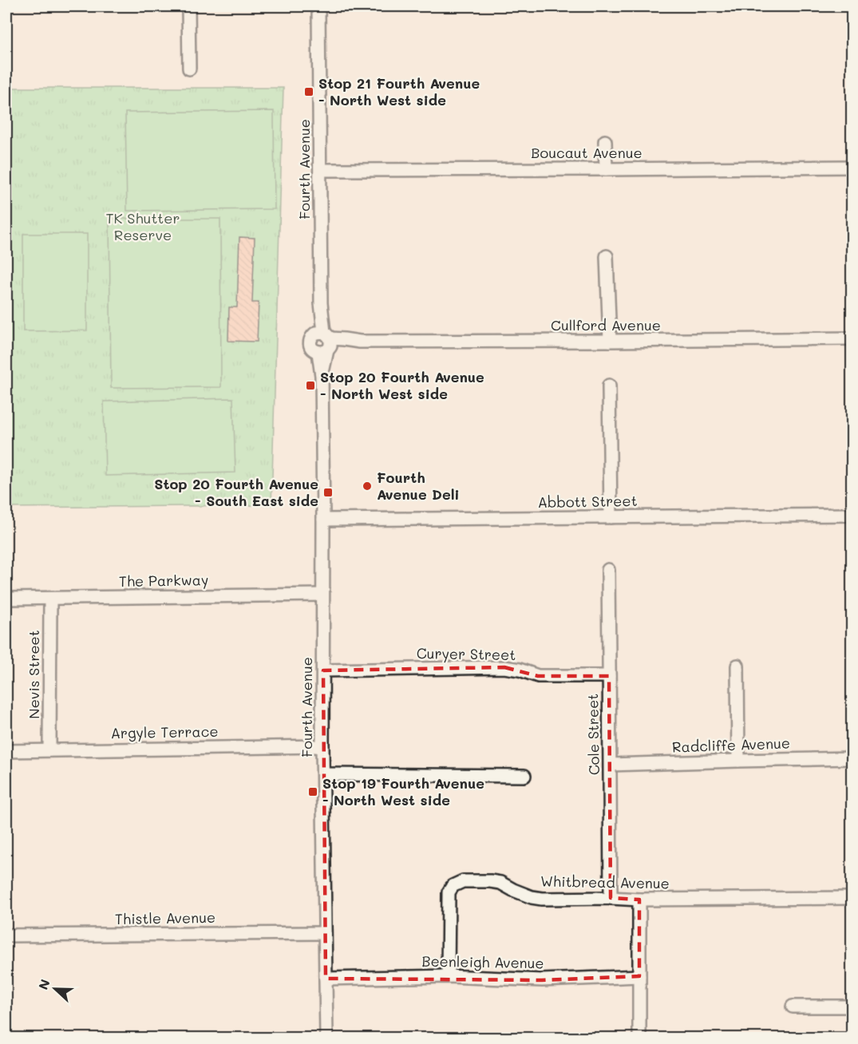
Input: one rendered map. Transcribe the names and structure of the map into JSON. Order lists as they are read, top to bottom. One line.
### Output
{"streets":{"street":["Boucaut Avenue","Fourth Avenue","Cullford Avenue","Abbott Street","The Parkway","Curyer Street","Nevis Street","Argyle Terrace","Cole Street","Radcliffe Avenue","Whitbread Avenue","Thistle Avenue","Beenleigh Avenue"]},"crossings":[["Boucaut Avenue","Fourth Avenue"],["Fourth Avenue","Cullford Avenue"],["Fourth Avenue","Abbott Street"],["Fourth Avenue","The Parkway"],["Fourth Avenue","Curyer Street"],["Fourth Avenue","Argyle Terrace"],["Fourth Avenue","Thistle Avenue"],["Fourth Avenue","Beenleigh Avenue"],["The Parkway","Nevis Street"],["Curyer Street","Cole Street"],["Nevis Street","Argyle Terrace"],["Cole Street","Radcliffe Avenue"],["Cole Street","Whitbread Avenue"],["Whitbread Avenue","Beenleigh Avenue"]],"parks":["TK Shutter Reserve"],"places":{"transit":["Stop 21 Fourth Avenue - North West side","Stop 20 Fourth Avenue - North West side","Stop 20 Fourth Avenue - South East side","Stop 19 Fourth Avenue - North West side"],"other":["Fourth Avenue Deli"]},"north":"left"}
